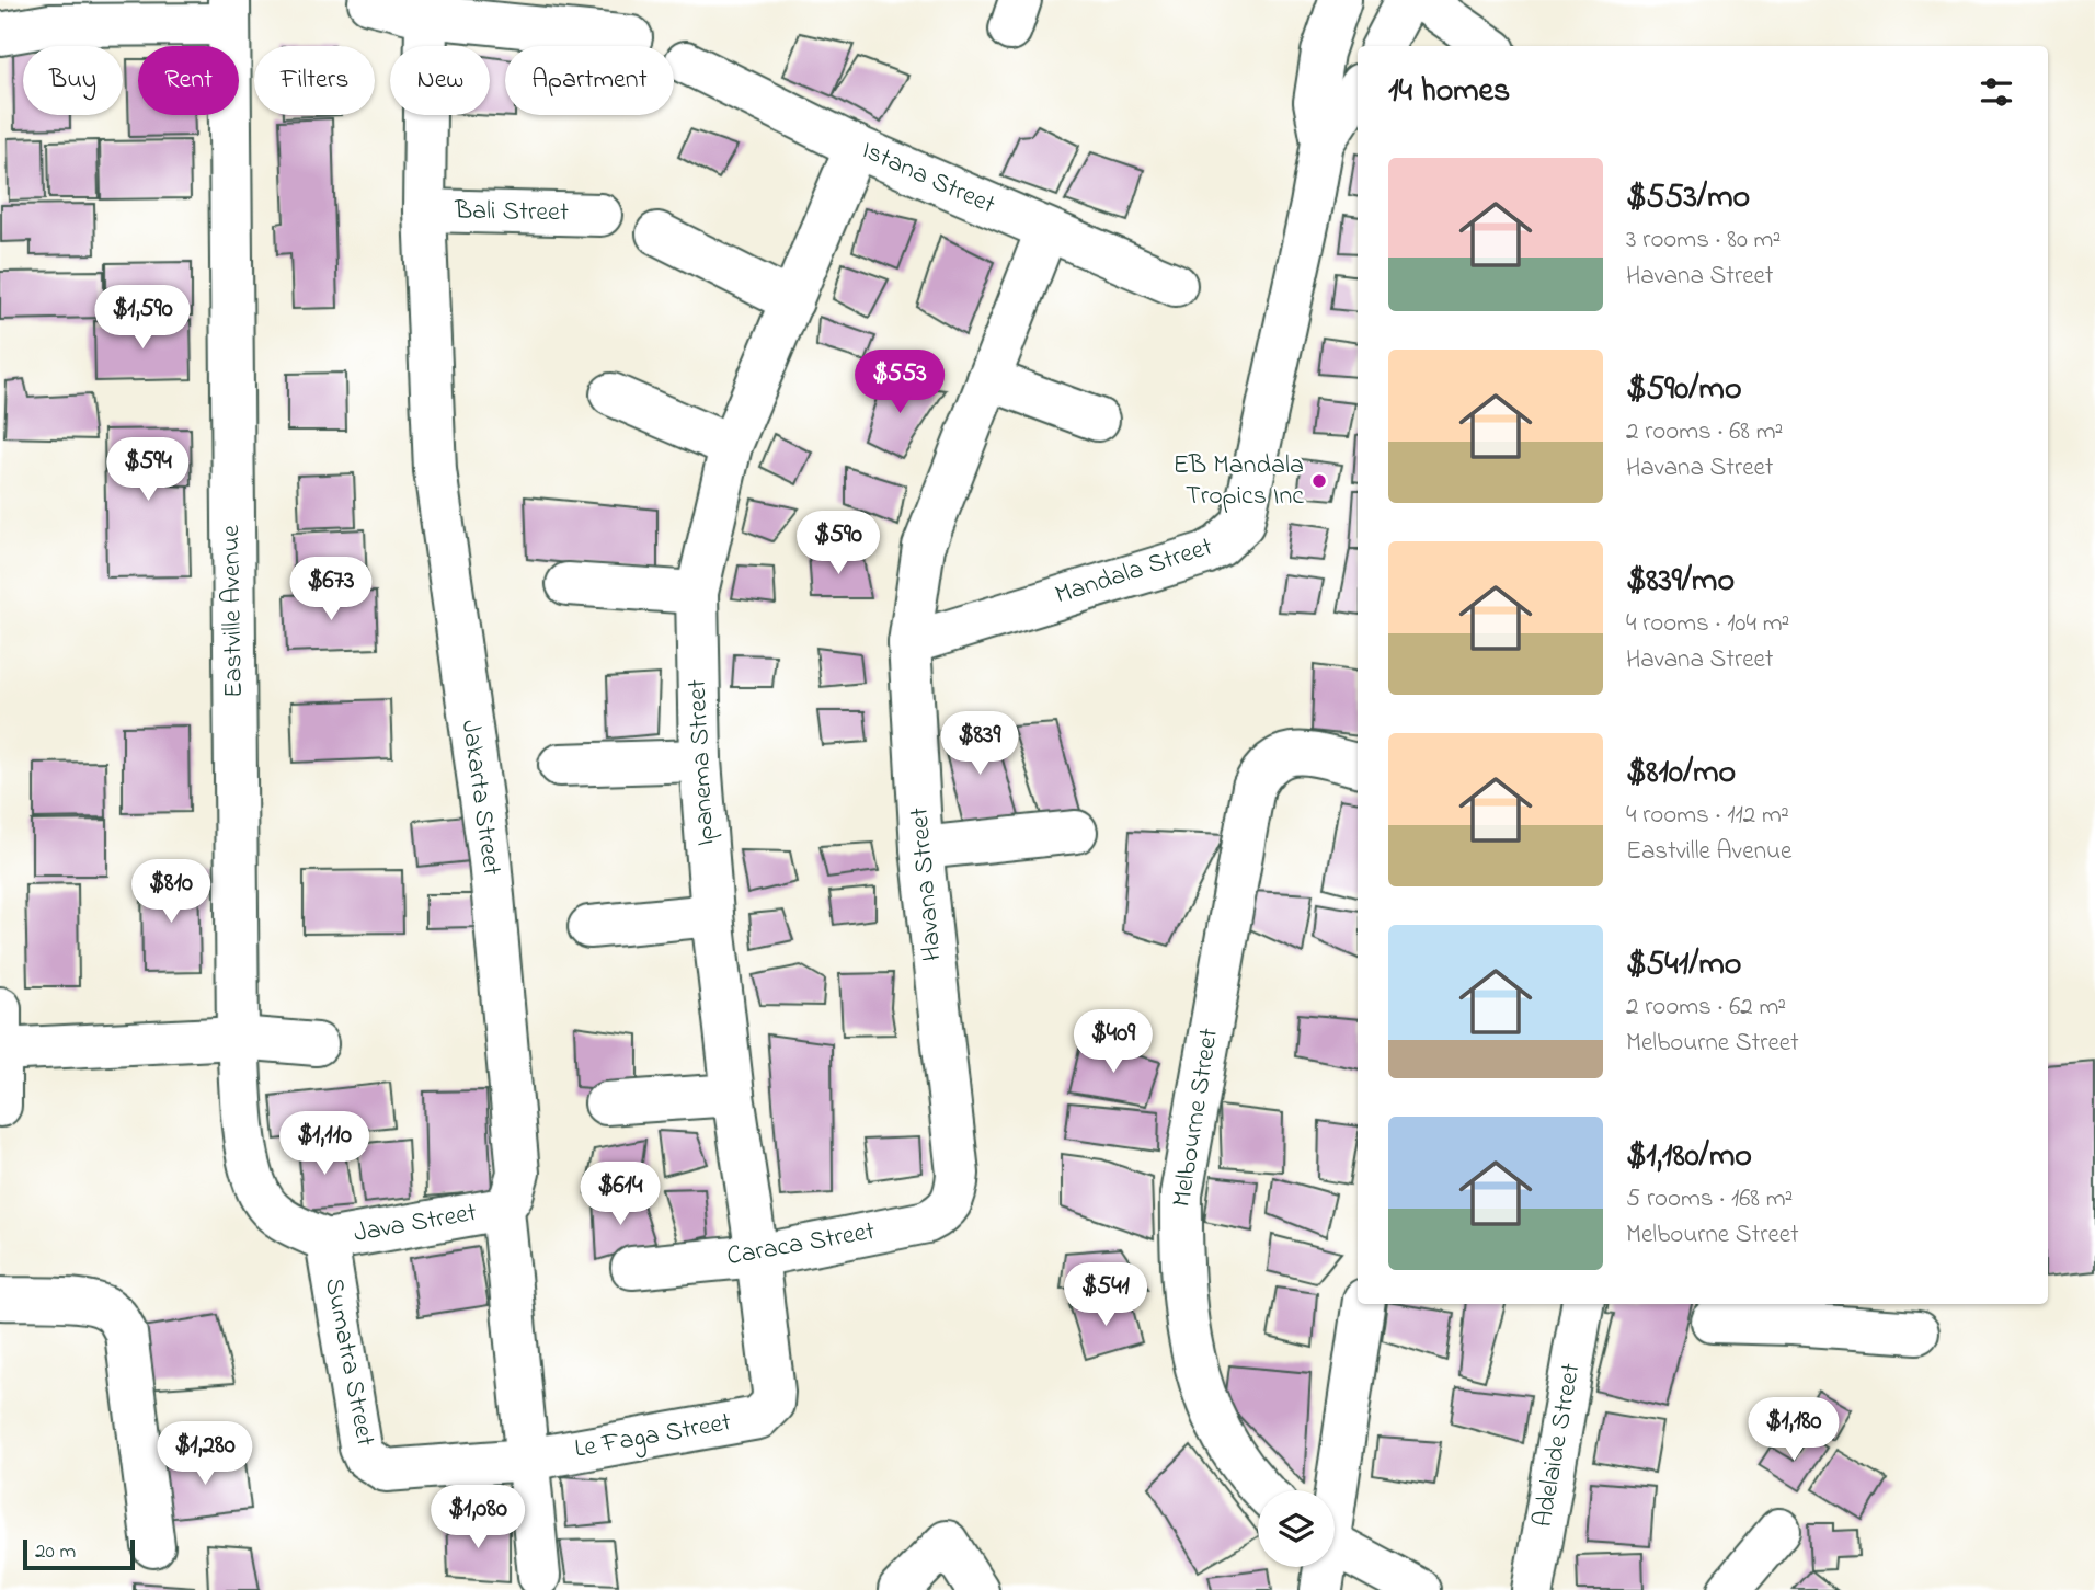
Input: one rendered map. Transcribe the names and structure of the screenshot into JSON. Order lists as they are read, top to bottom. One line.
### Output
{"streets":{"street":["Istana Street","Bali Street","Mandala Street","Eastville Avenue","Ipanema Street","Jakarta Street","Havana Street","Melbourne Street","Java Street","Caraca Street","Sumatra Street","Le Faga Street","Adelaide Street"]},"crossings":[["Istana Street","Ipanema Street"],["Istana Street","Havana Street"],["Bali Street","Jakarta Street"],["Mandala Street","Havana Street"],["Eastville Avenue","Java Street"],["Eastville Avenue","Sumatra Street"],["Ipanema Street","Caraca Street"],["Ipanema Street","Le Faga Street"],["Jakarta Street","Java Street"],["Jakarta Street","Sumatra Street"],["Jakarta Street","Le Faga Street"],["Havana Street","Caraca Street"],["Java Street","Sumatra Street"],["Sumatra Street","Le Faga Street"]],"places":["EB Mandala Tropics Inc"],"scale_bar":"20 m","page":{"chip":["Buy","Rent","Filters","New","Apartment"],"heading":"14 homes","list":[{"name":"$553/mo","note":"3 rooms · 80 m² · Havana Street"},{"name":"$590/mo","note":"2 rooms · 68 m² · Havana Street"},{"name":"$839/mo","note":"4 rooms · 104 m² · Havana Street"},{"name":"$810/mo","note":"4 rooms · 112 m² · Eastville Avenue"},{"name":"$541/mo","note":"2 rooms · 62 m² · Melbourne Street"},{"name":"$1,180/mo","note":"5 rooms · 168 m² · Melbourne Street"}],"price":["$1,590","$553","$594","$590","$673","$839","$810","$409","$1,110","$614","$541","$1,180","$1,280","$1,080"],"scale":"20 m"}}
